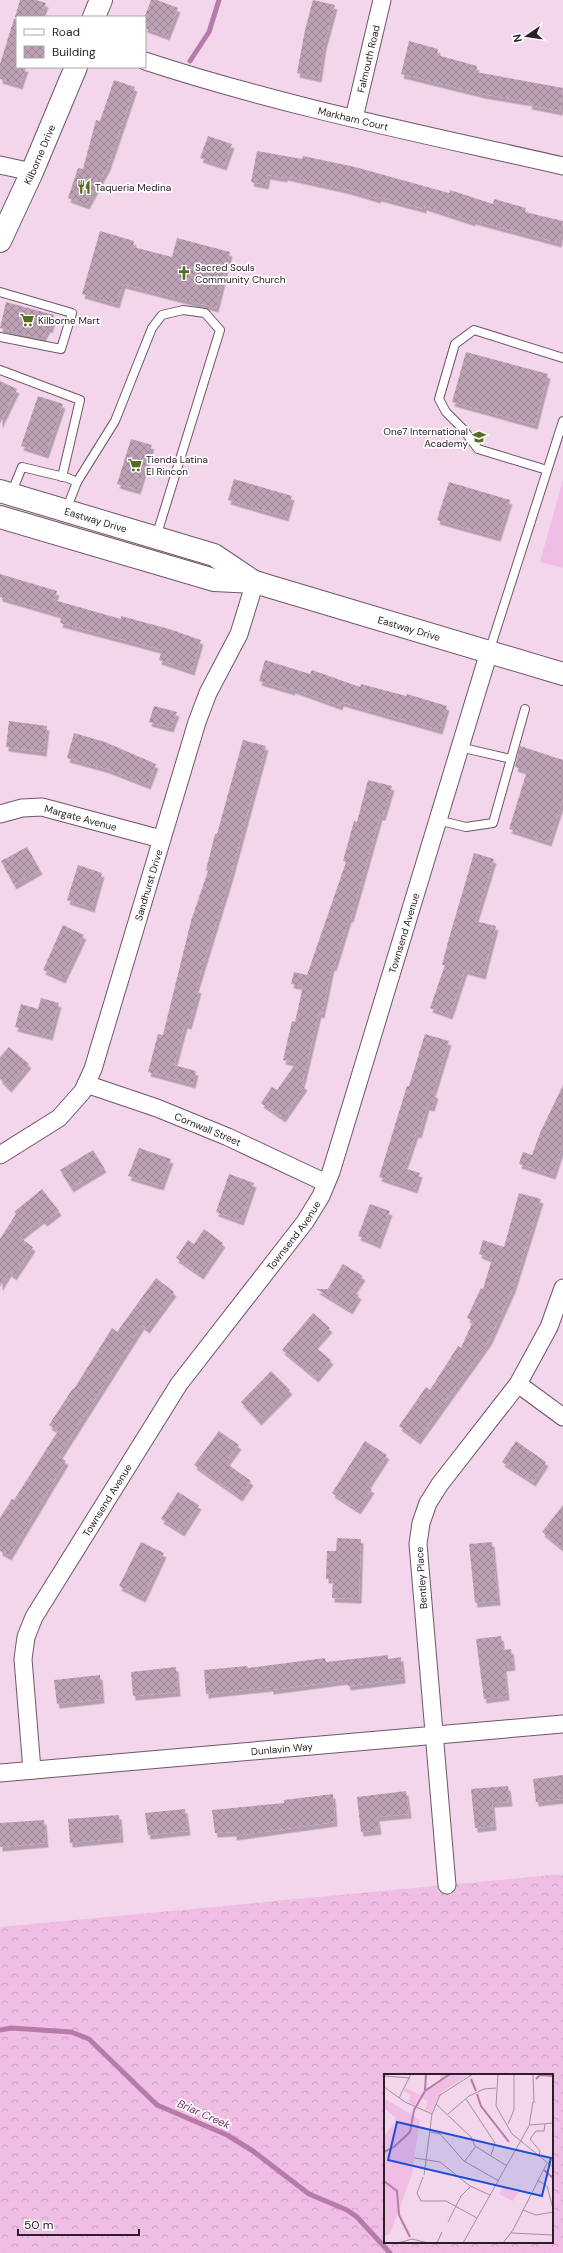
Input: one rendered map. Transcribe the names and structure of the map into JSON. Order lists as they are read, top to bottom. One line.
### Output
{"streets":{"main road":["Kilborne Drive","Eastway Drive"],"street":["Falmouth Road","Markham Court","Margate Avenue","Sandhurst Drive","Townsend Avenue","Cornwall Street","Bentley Place","Dunlavin Way"]},"crossings":[["Falmouth Road","Markham Court"],["Eastway Drive","Sandhurst Drive"],["Eastway Drive","Townsend Avenue"],["Margate Avenue","Sandhurst Drive"],["Sandhurst Drive","Cornwall Street"],["Townsend Avenue","Cornwall Street"],["Townsend Avenue","Dunlavin Way"],["Bentley Place","Dunlavin Way"]],"water":["Briar Creek"],"places":{"restaurant":["Taqueria Medina"],"church":["Sacred Souls Community Church"],"supermarket":["Kilborne Mart","Tienda Latina El Rincon"],"school or university":["One7 International Academy"]},"legend":["Road","Building"],"scale_bar":"50 m","north":"left"}
